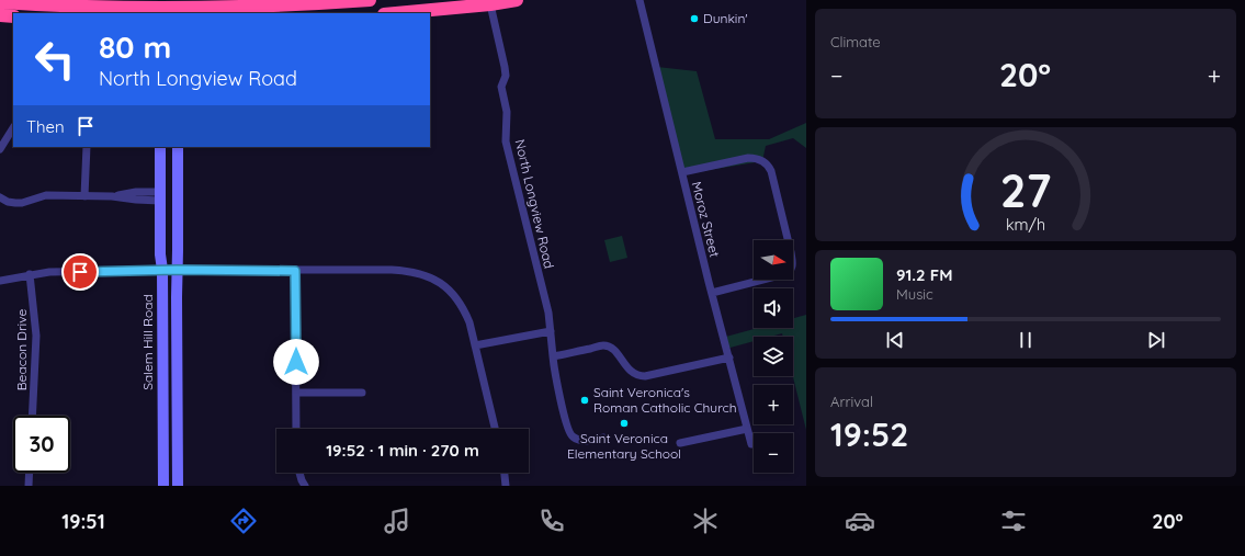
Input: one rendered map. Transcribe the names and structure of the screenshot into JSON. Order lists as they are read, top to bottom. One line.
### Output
{"streets":{"street":["North Longview Road","Moroz Street","Salem Hill Road","Beacon Drive"]},"places":["Dunkin'","Saint Veronica's Roman Catholic Church","Saint Veronica Elementary School"],"north":"right","page":{"tile":["Climate",["Arrival","19:52"]],"turn":["80 m","North Longview Road"],"heat":["−","20°","+"],"then":"Then","map_buttons":["+","−"],"song":["91.2 FM","Music"],"limit":"30","trip":"19:52 · 1 min · 270 m","tabs":["19:51","20°"],"gauge":["27","km/h"]}}
